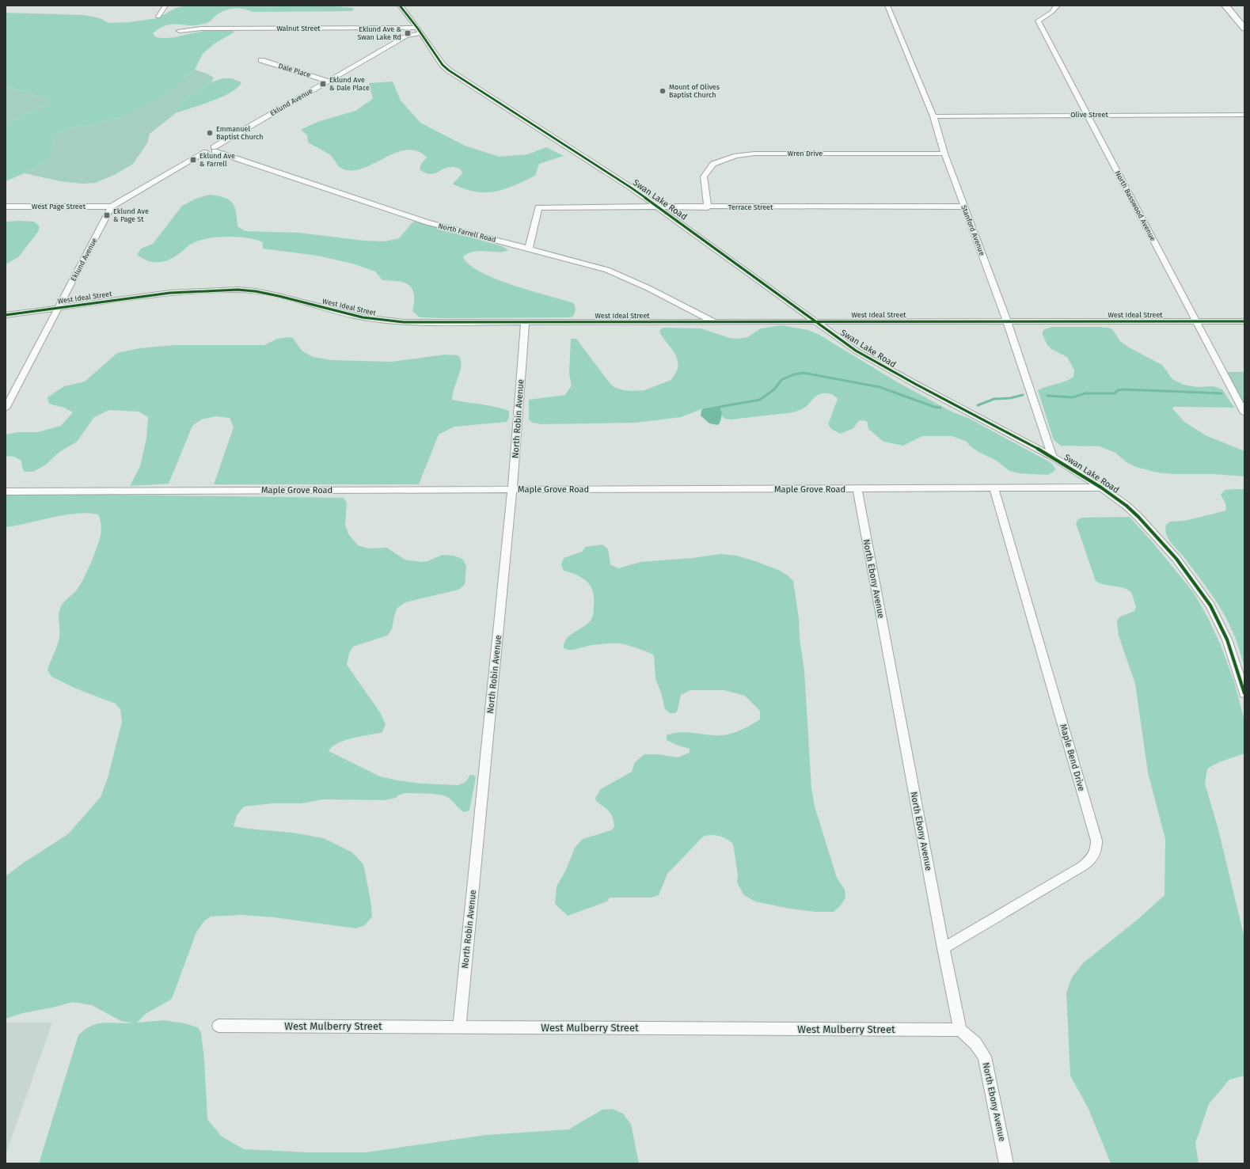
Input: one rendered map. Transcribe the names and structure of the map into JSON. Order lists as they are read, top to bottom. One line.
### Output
{"streets":{"street":["Walnut Street","Dale Place","Eklund Avenue","Olive Street","Wren Drive","Swan Lake Road","North Basswood Avenue","West Page Street","Terrace Street","Stanford Avenue","North Farrell Road","West Ideal Street","North Robin Avenue","Maple Grove Road","North Ebony Avenue","Maple Bend Drive","West Mulberry Street"]},"crossings":[["Walnut Street","Eklund Avenue"],["Walnut Street","Swan Lake Road"],["Dale Place","Eklund Avenue"],["Eklund Avenue","Swan Lake Road"],["Eklund Avenue","West Page Street"],["Eklund Avenue","North Farrell Road"],["Eklund Avenue","West Ideal Street"],["Olive Street","North Basswood Avenue"],["Olive Street","Stanford Avenue"],["Wren Drive","Terrace Street"],["Wren Drive","Stanford Avenue"],["Swan Lake Road","Terrace Street"],["Swan Lake Road","Stanford Avenue"],["Swan Lake Road","West Ideal Street"],["Swan Lake Road","Maple Grove Road"],["North Basswood Avenue","West Ideal Street"],["Terrace Street","Stanford Avenue"],["Terrace Street","North Farrell Road"],["Stanford Avenue","West Ideal Street"],["North Farrell Road","West Ideal Street"],["West Ideal Street","North Robin Avenue"],["North Robin Avenue","Maple Grove Road"],["North Robin Avenue","West Mulberry Street"],["Maple Grove Road","North Ebony Avenue"],["Maple Grove Road","Maple Bend Drive"],["North Ebony Avenue","Maple Bend Drive"],["North Ebony Avenue","West Mulberry Street"]],"places":{"transit":["Eklund Ave & Swan Lake Rd","Eklund Ave & Dale Place","Eklund Ave & Farrell","Eklund Ave & Page St"],"other":["Mount of Olives Baptist Church","Emmanuel Baptist Church"]}}
